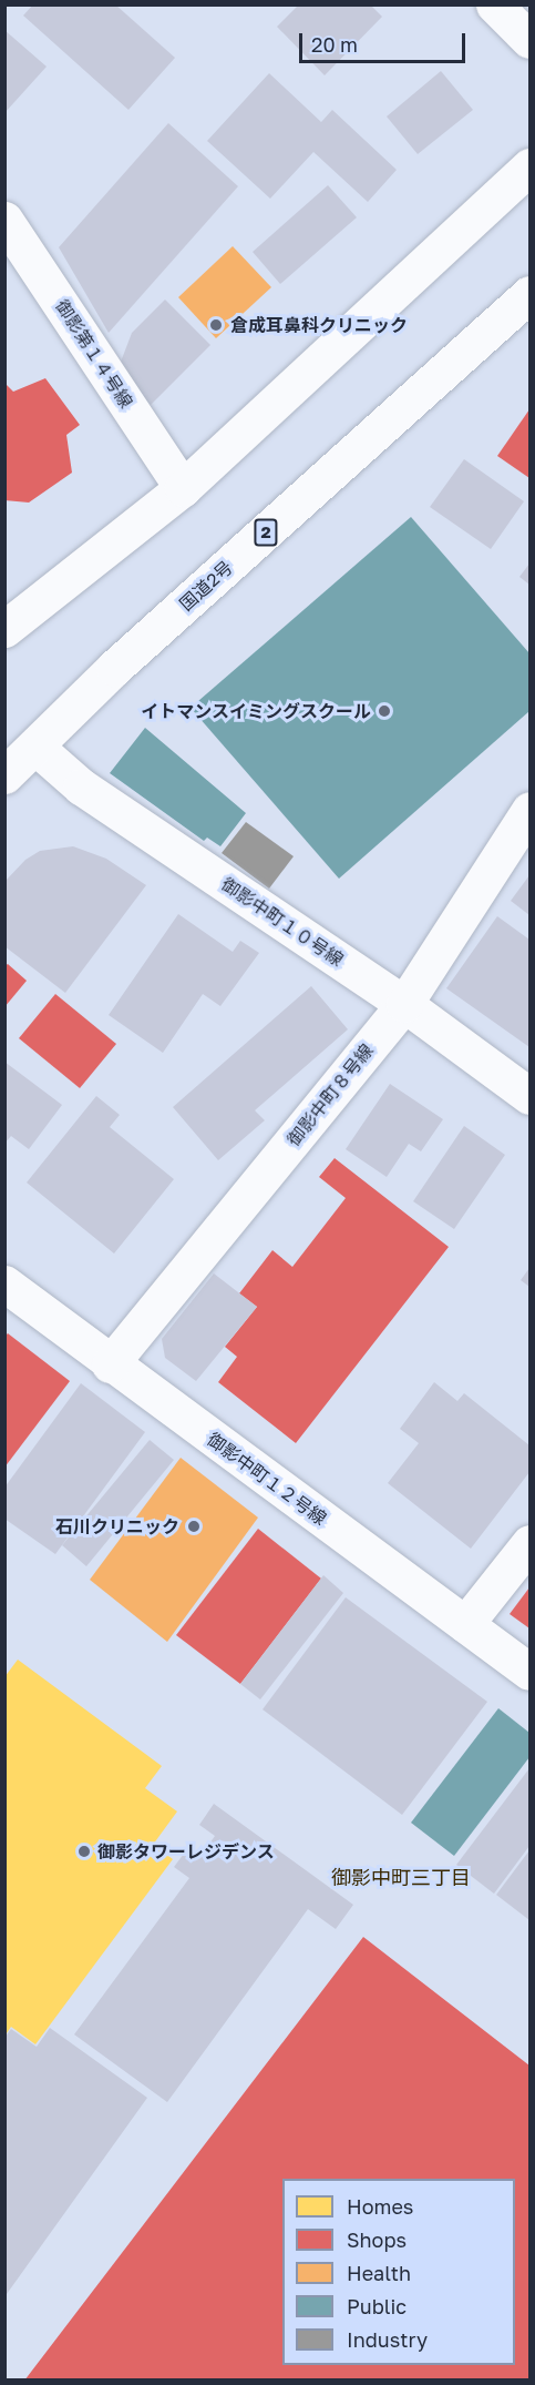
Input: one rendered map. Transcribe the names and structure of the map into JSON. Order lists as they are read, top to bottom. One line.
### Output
{"streets":{"main road":["御影第１４号線","2","国道2号","御影中町１０号線","御影中町８号線","御影中町１２号線"]},"crossings":[["国道2号","御影中町１０号線"],["御影中町１０号線","御影中町８号線"],["御影中町８号線","御影中町１２号線"]],"districts":["御影中町三丁目"],"places":["倉成耳鼻科クリニック","イトマンスイミングスクール","石川クリニック","御影タワーレジデンス"],"legend":["Homes","Shops","Health","Public","Industry"],"scale_bar":"20 m"}
